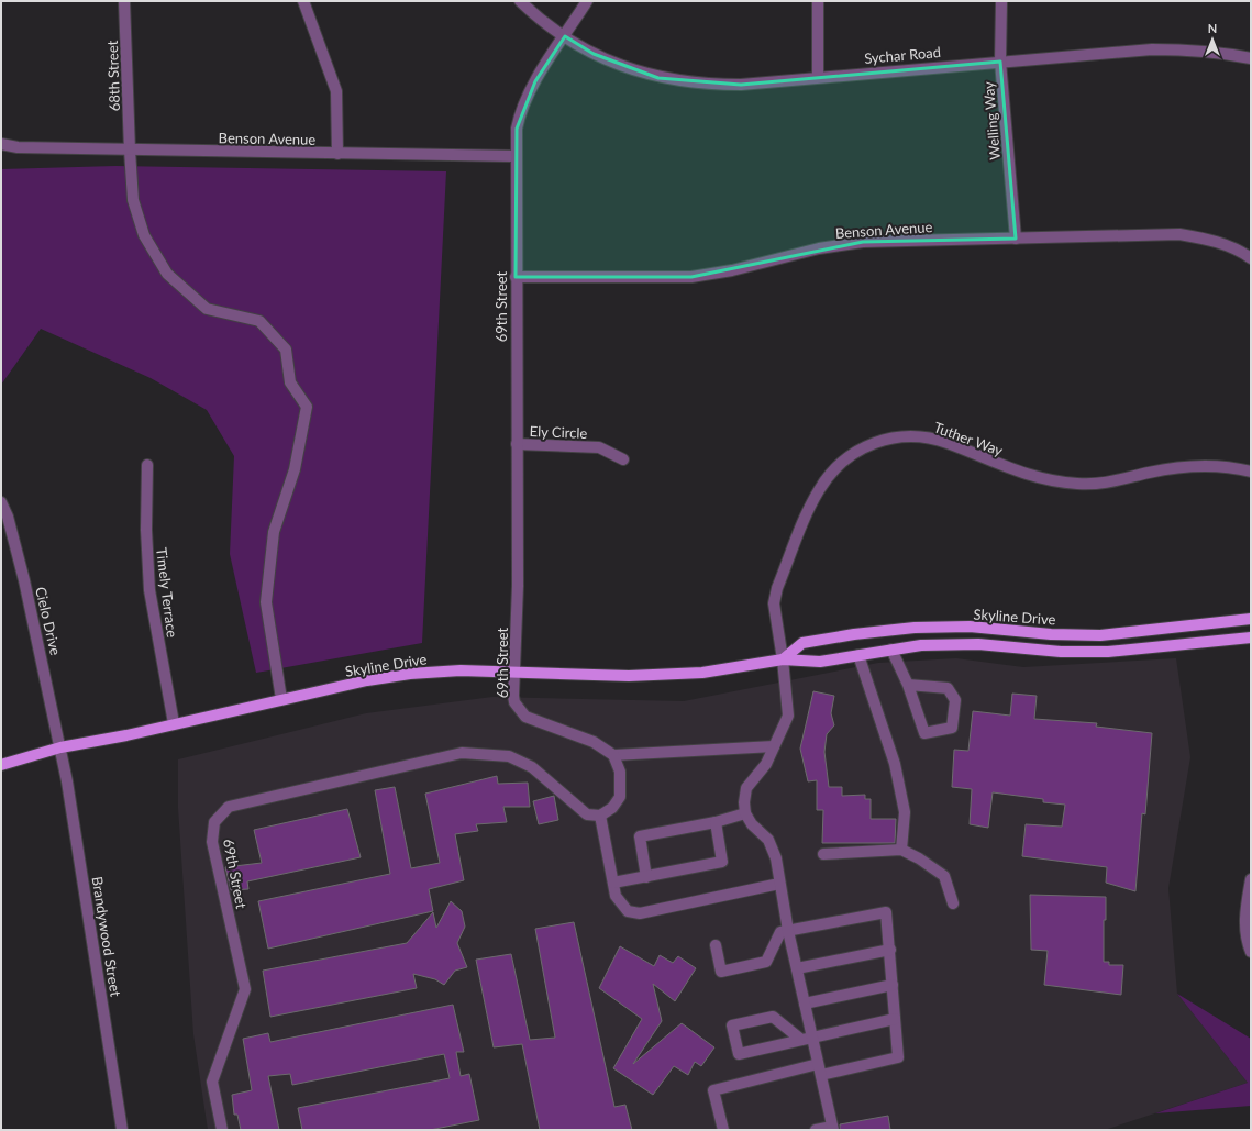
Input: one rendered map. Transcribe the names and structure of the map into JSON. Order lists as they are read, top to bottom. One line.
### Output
{"streets":{"main road":["Skyline Drive"],"street":["Sychar Road","68th Street","Welling Way","Benson Avenue","69th Street","Ely Circle","Tuther Way","Timely Terrace","Cielo Drive","Brandywood Street"]},"crossings":[["Sychar Road","Welling Way"],["Sychar Road","69th Street"],["68th Street","Benson Avenue"],["68th Street","Skyline Drive"],["Welling Way","Benson Avenue"],["Benson Avenue","69th Street"],["69th Street","Ely Circle"],["69th Street","Skyline Drive"],["Tuther Way","Skyline Drive"],["Timely Terrace","Skyline Drive"],["Skyline Drive","Cielo Drive"],["Skyline Drive","Brandywood Street"],["Cielo Drive","Brandywood Street"]],"north":"top"}
